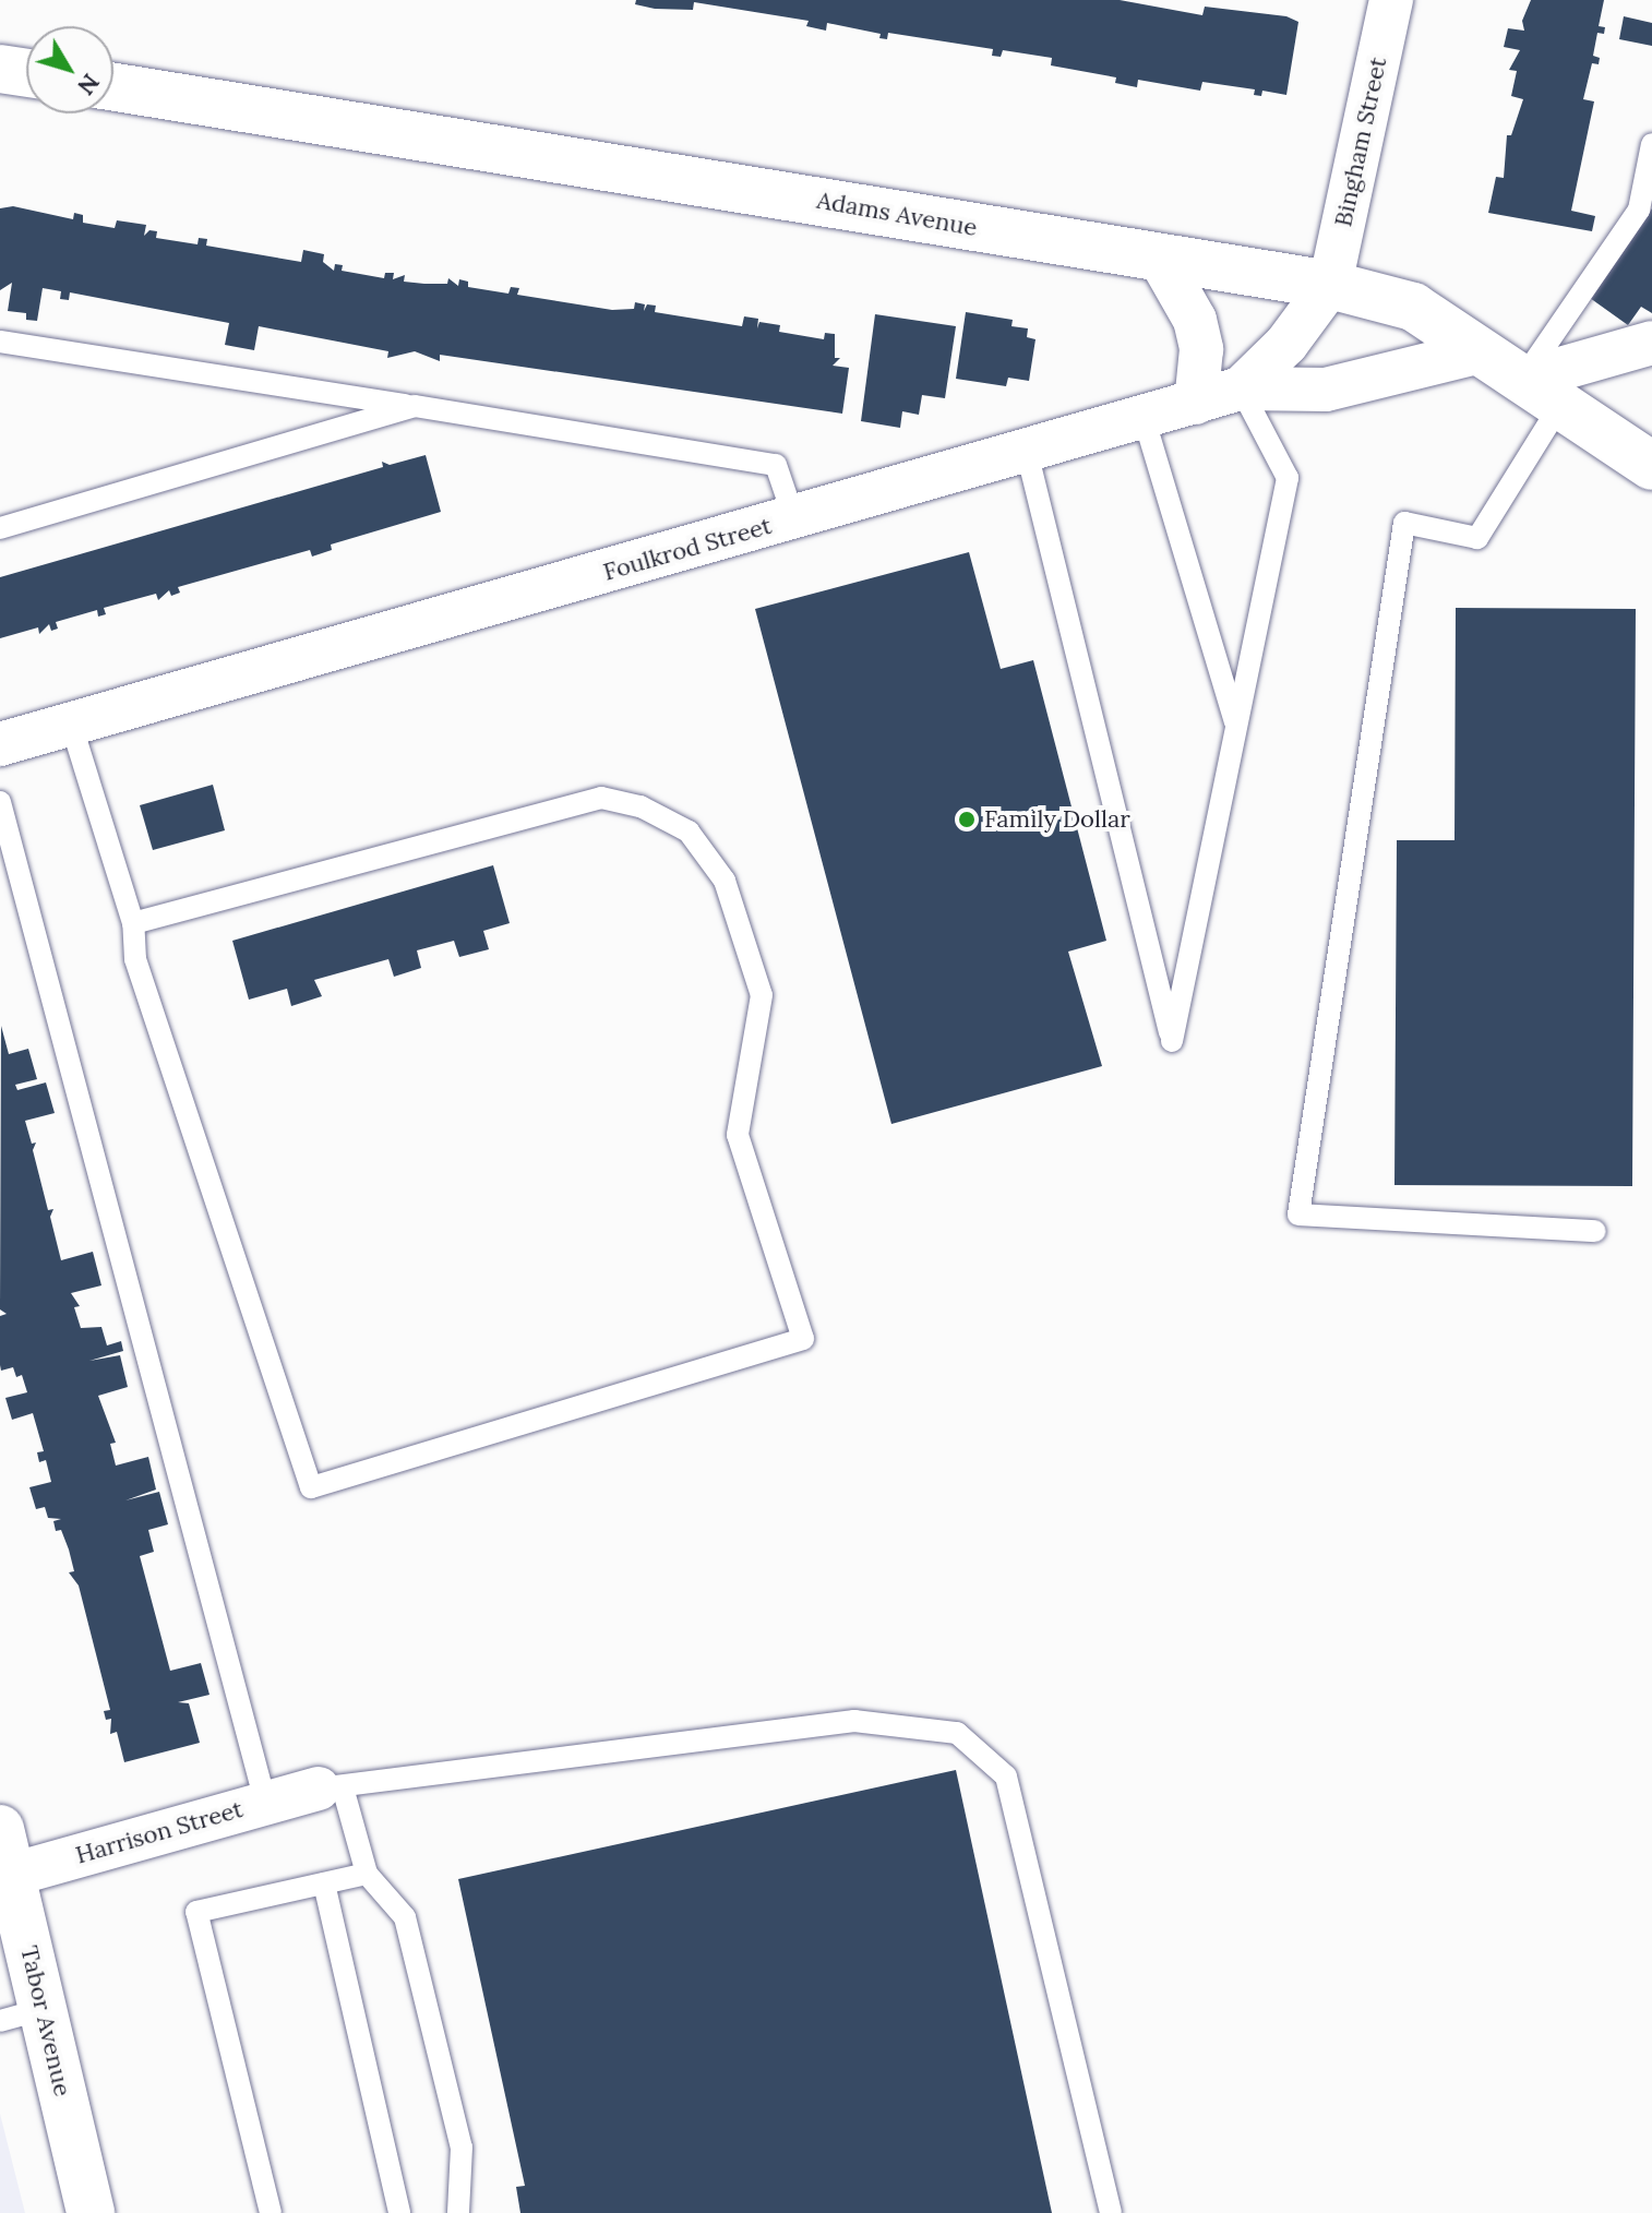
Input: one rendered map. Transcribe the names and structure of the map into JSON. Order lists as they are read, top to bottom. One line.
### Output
{"streets":{"main road":["Adams Avenue","Tabor Avenue"],"street":["Bingham Street","Foulkrod Street","Harrison Street"]},"crossings":[["Bingham Street","Adams Avenue"],["Bingham Street","Foulkrod Street"],["Adams Avenue","Foulkrod Street"],["Harrison Street","Tabor Avenue"]],"places":["Family Dollar"],"north":"bottom right"}
